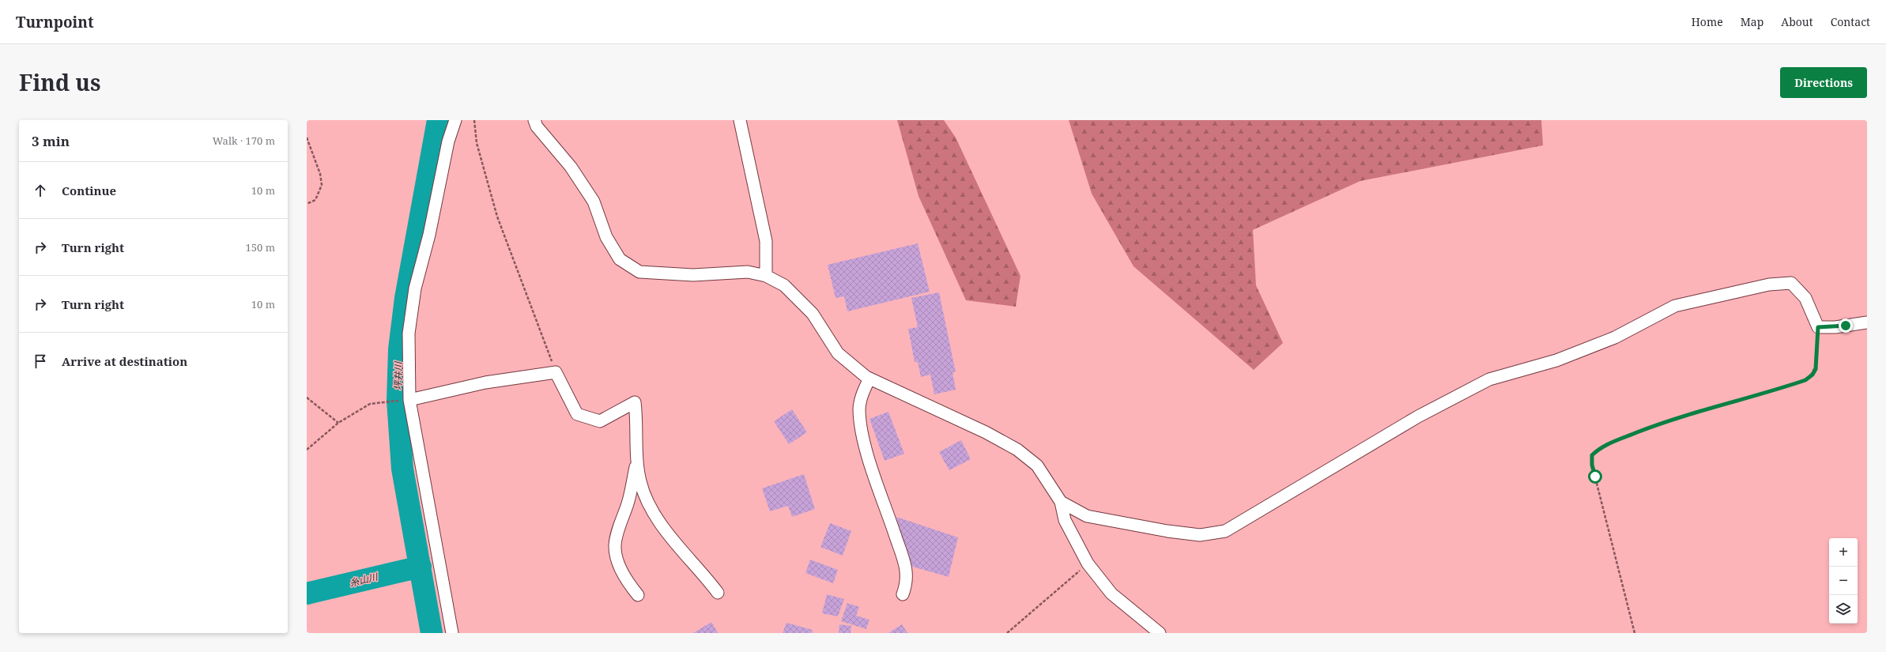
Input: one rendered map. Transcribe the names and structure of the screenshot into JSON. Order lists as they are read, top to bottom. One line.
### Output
{"water":["坪井川","糸山川"],"page":{"header":"Turnpoint","nav":["Home","Map","About","Contact"],"title":"Find us","buttons":"Directions","heading":["3 min","Walk · 170 m"],"list":[["Continue","10 m"],["Turn right","150 m"],["Turn right","10 m"],"Arrive at destination"],"map_buttons":["+","−"]}}
